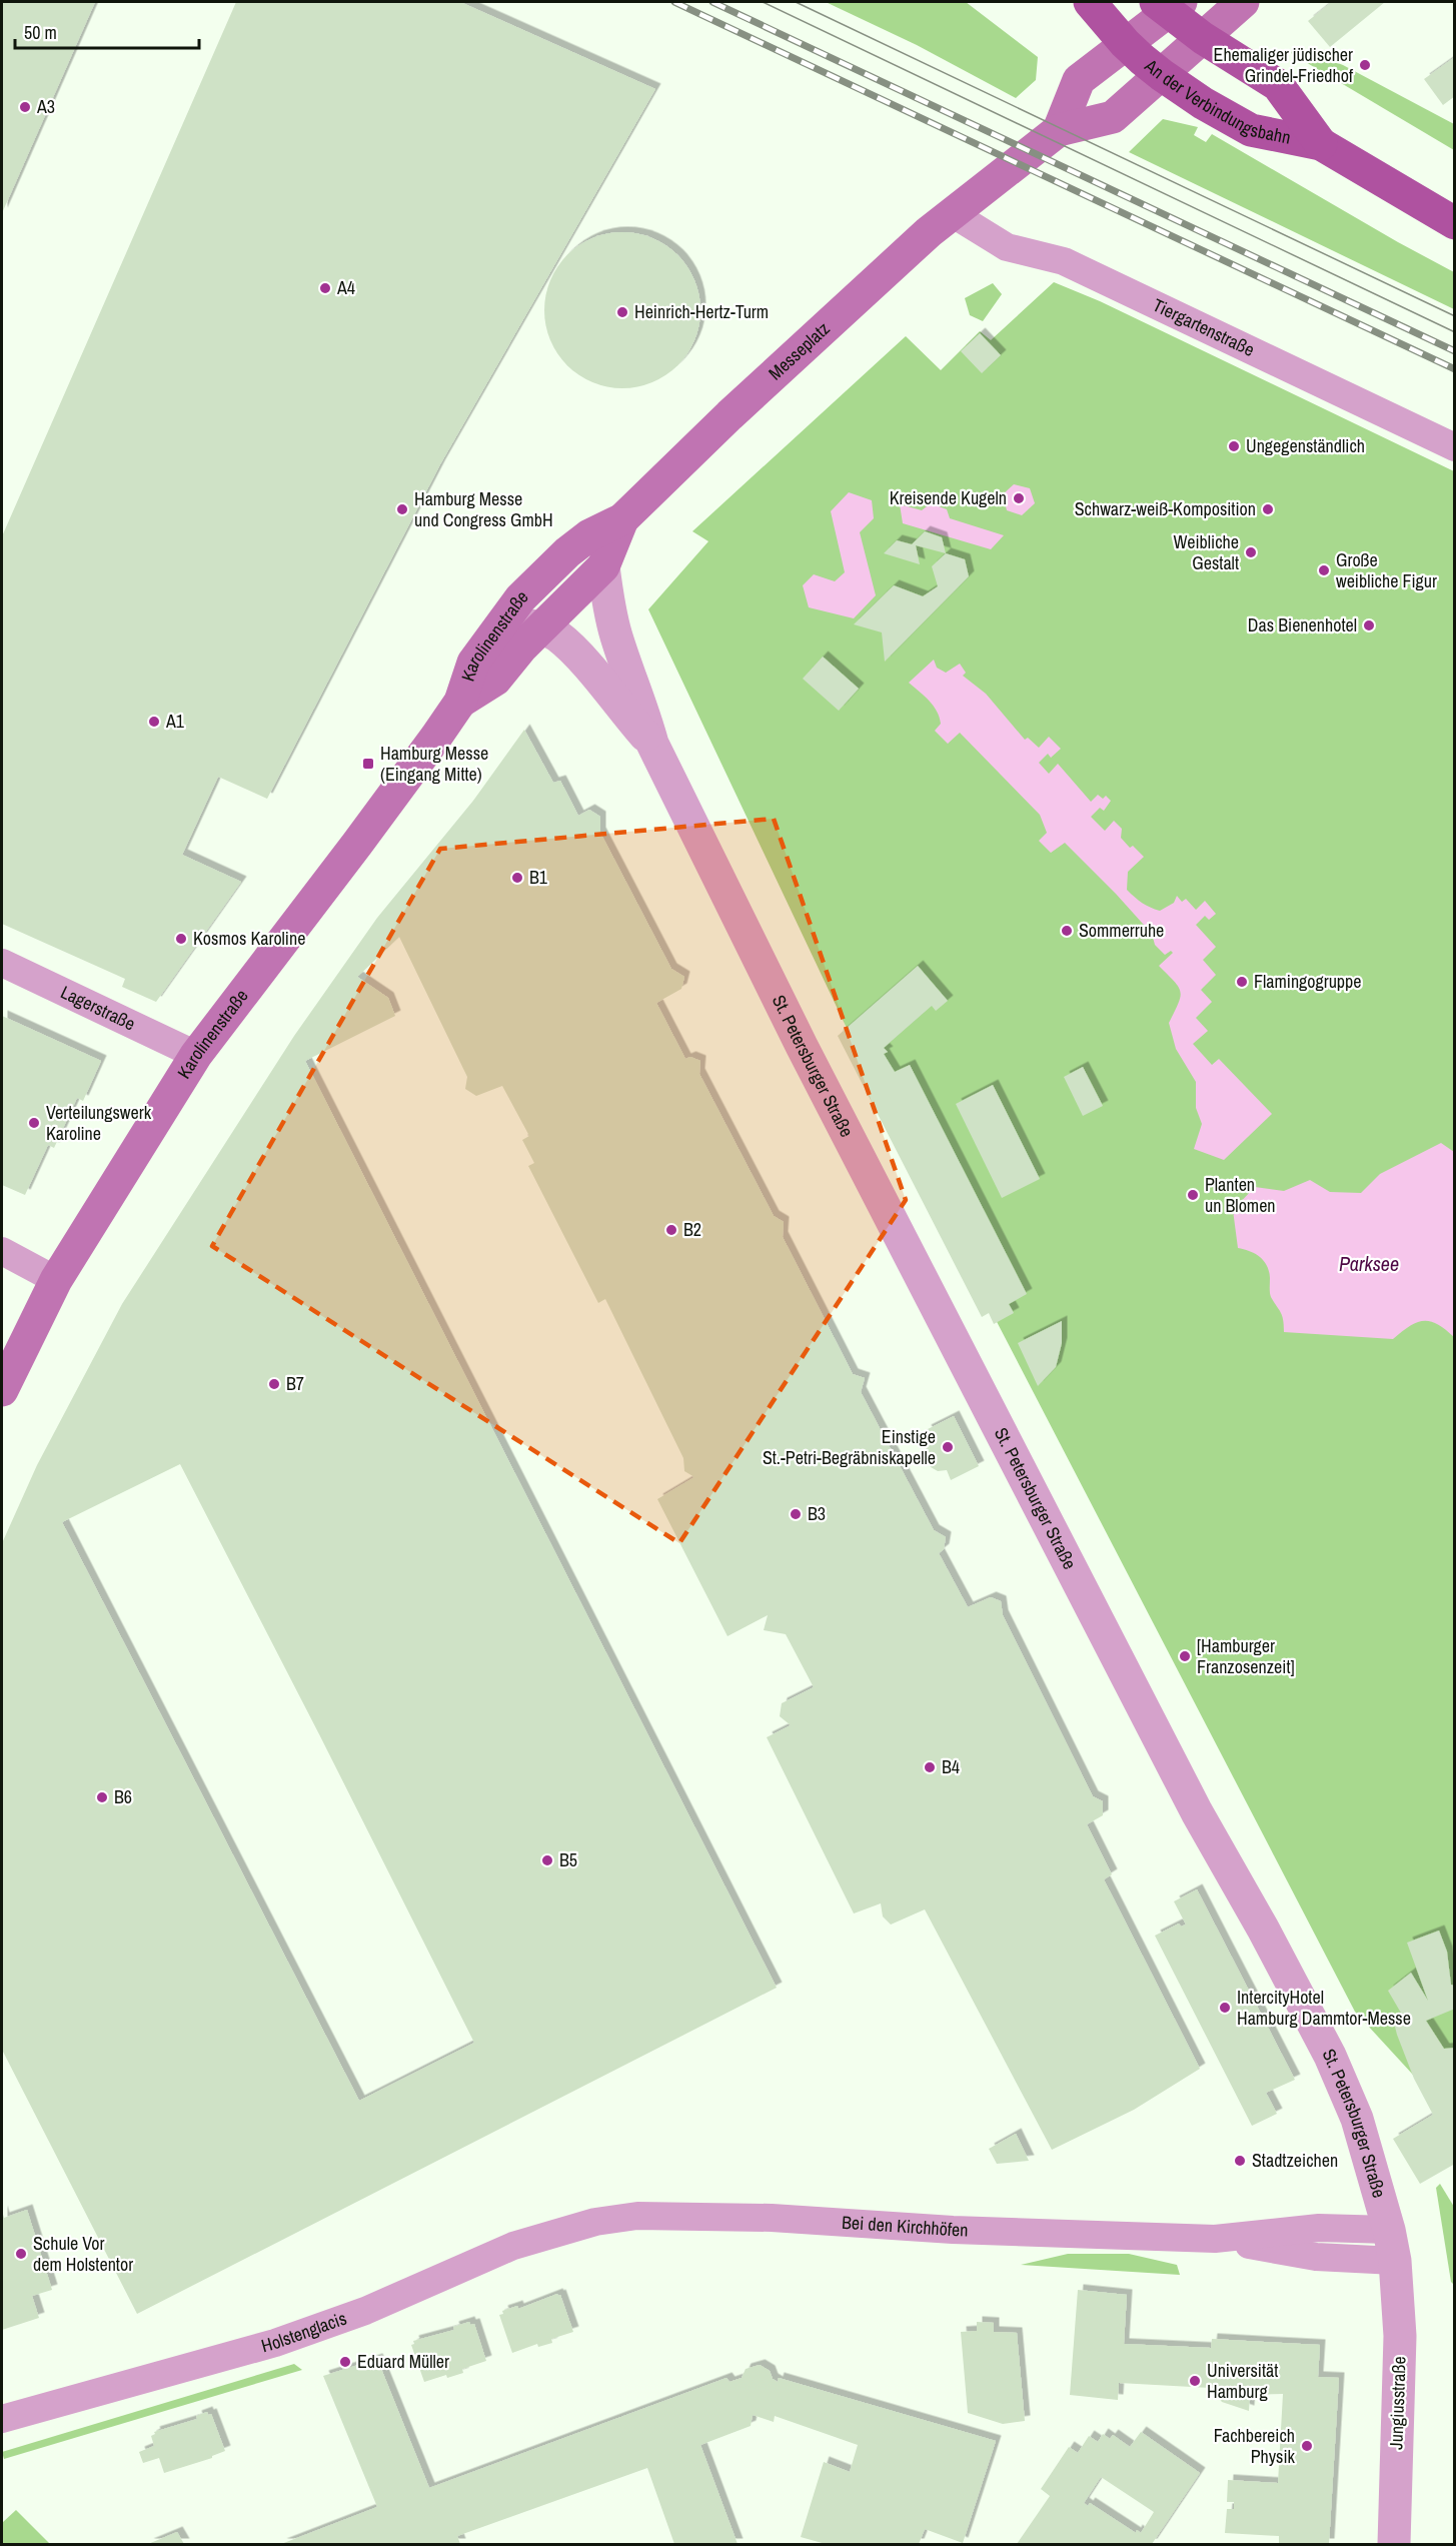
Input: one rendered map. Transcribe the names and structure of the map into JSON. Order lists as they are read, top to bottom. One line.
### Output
{"streets":{"main road":["An der Verbindungsbahn","Messeplatz","Karolinenstraße"],"street":["Tiergartenstraße","Lagerstraße","St. Petersburger Straße","Bei den Kirchhöfen","Holstenglacis","Jungiusstraße"]},"crossings":[["Tiergartenstraße","Messeplatz"],["Messeplatz","Karolinenstraße"],["Messeplatz","St. Petersburger Straße"],["Karolinenstraße","Lagerstraße"],["Karolinenstraße","St. Petersburger Straße"],["St. Petersburger Straße","Bei den Kirchhöfen"],["St. Petersburger Straße","Jungiusstraße"],["Bei den Kirchhöfen","Holstenglacis"],["Bei den Kirchhöfen","Jungiusstraße"]],"water":["Parksee"],"places":{"other":["Ehemaliger jüdischer Grindel-Friedhof","A3","A4","Heinrich-Hertz-Turm","Ungegenständlich","Kreisende Kugeln","Hamburg Messe und Congress GmbH","Schwarz-weiß-Komposition","Weibliche Gestalt","Große weibliche Figur","Das Bienenhotel","A1","B1","Sommerruhe","Kosmos Karoline","Flamingogruppe","Verteilungswerk Karoline","Planten un Blomen","B2","B7","Einstige St.-Petri-Begräbniskapelle","B3","[Hamburger Franzosenzeit]","B4","B6","B5","IntercityHotel Hamburg Dammtor-Messe","Stadtzeichen","Schule Vor dem Holstentor","Eduard Müller","Universität Hamburg","Fachbereich Physik"],"transit":["Hamburg Messe (Eingang Mitte)"]},"scale_bar":"50 m"}
